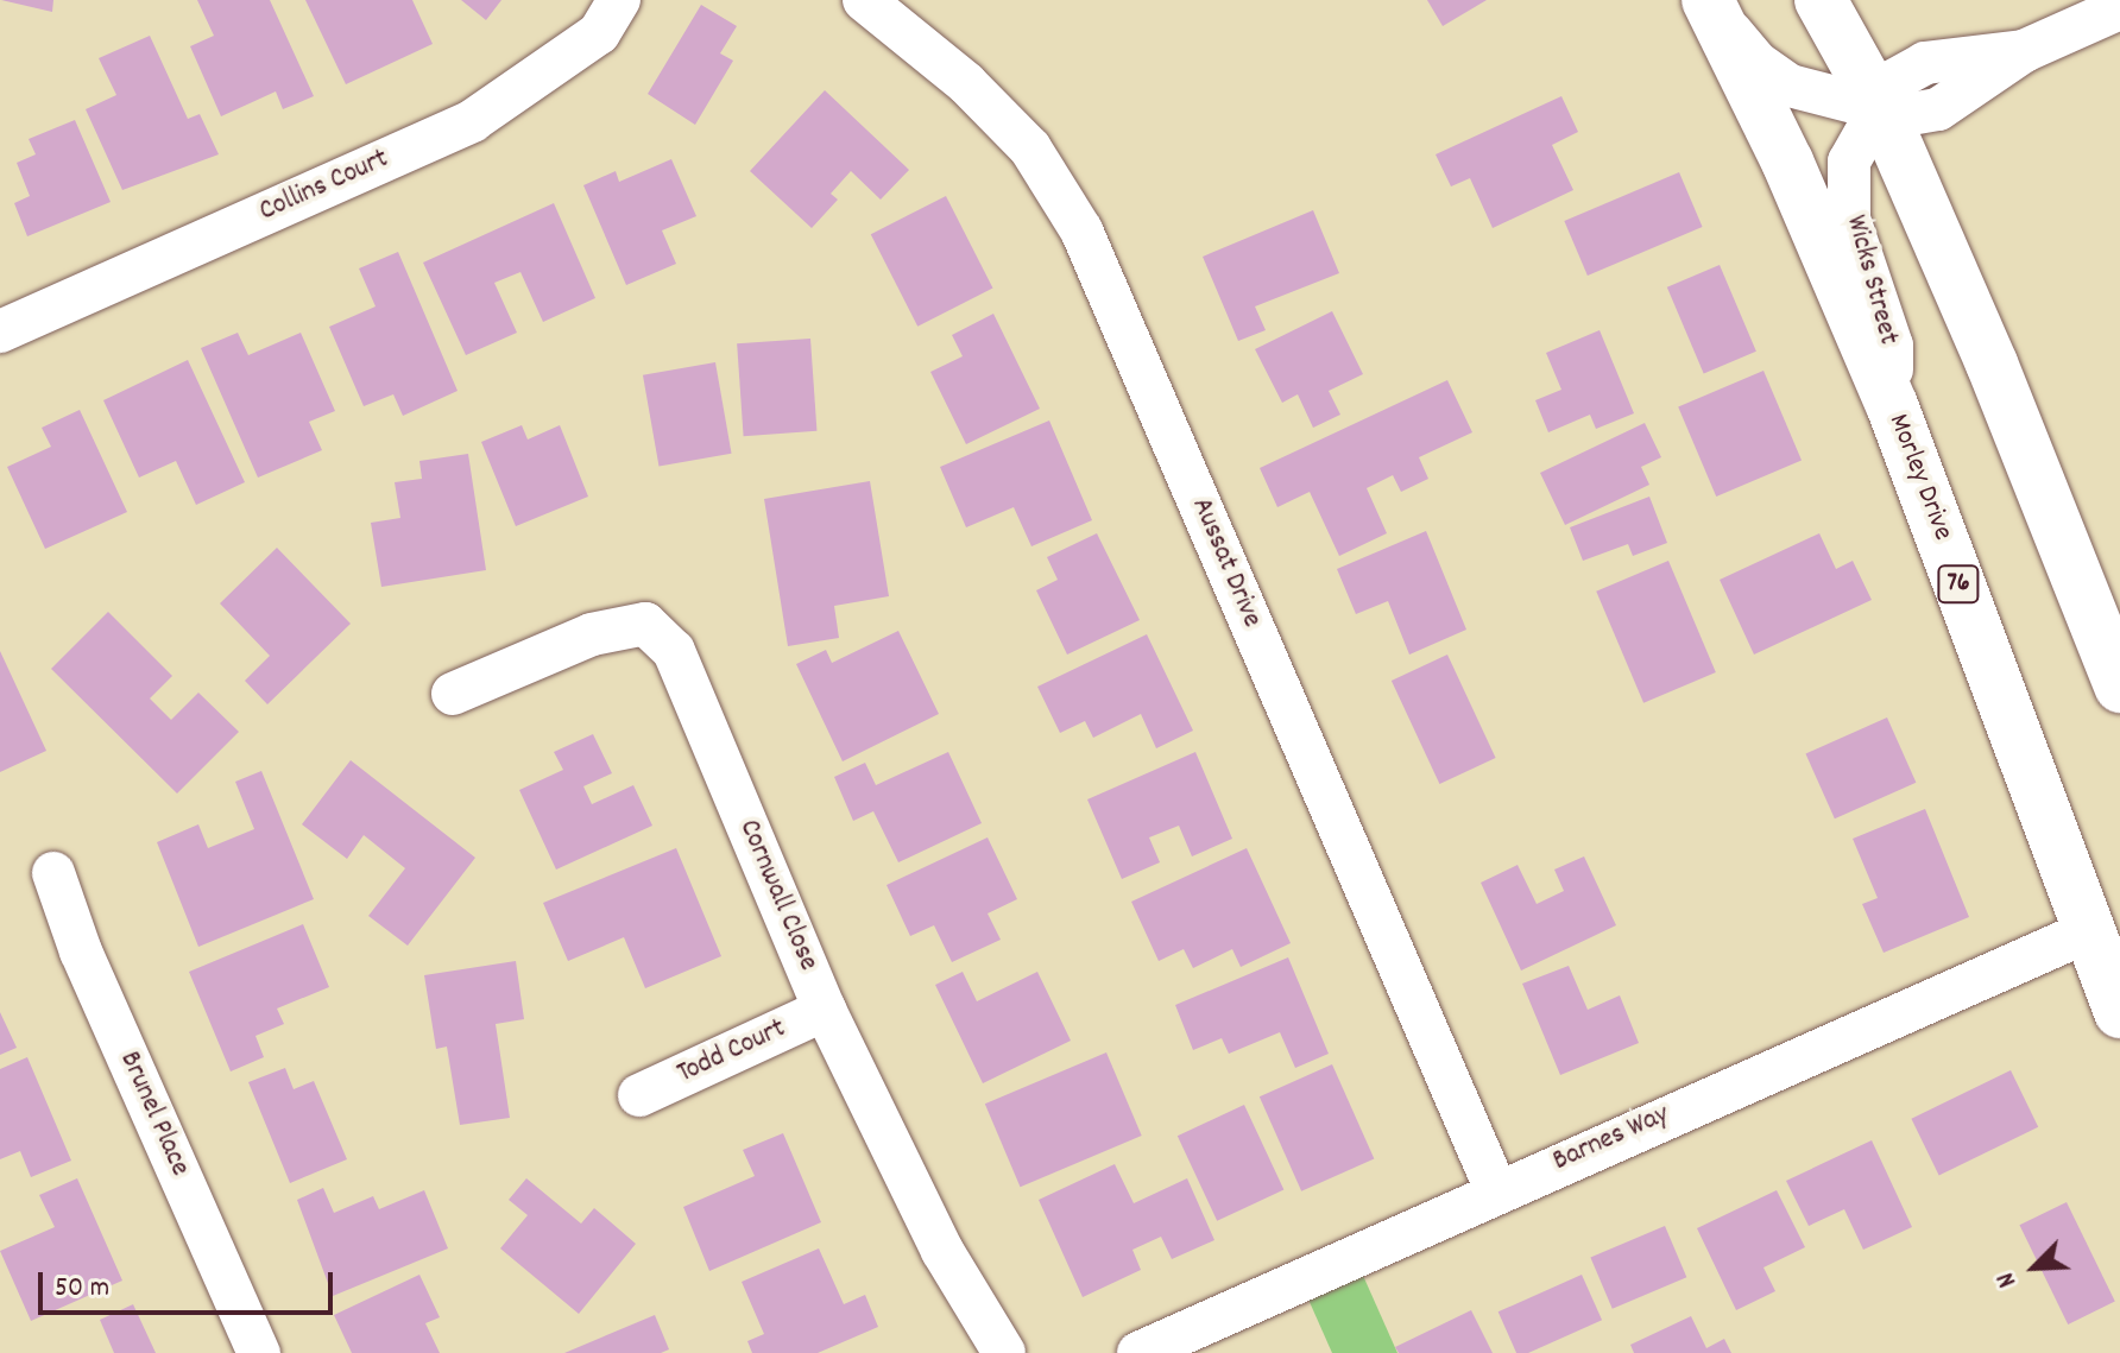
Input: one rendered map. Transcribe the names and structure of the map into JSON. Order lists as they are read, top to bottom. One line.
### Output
{"streets":{"main road":["Morley Drive","76"],"street":["Collins Court","Wicks Street","Aussat Drive","Cornwall Close","Todd Court","Brunel Place","Barnes Way"]},"crossings":[["Wicks Street","Morley Drive"],["Morley Drive","Barnes Way"],["Aussat Drive","Barnes Way"],["Cornwall Close","Todd Court"]],"scale_bar":"50 m","north":"bottom left"}
